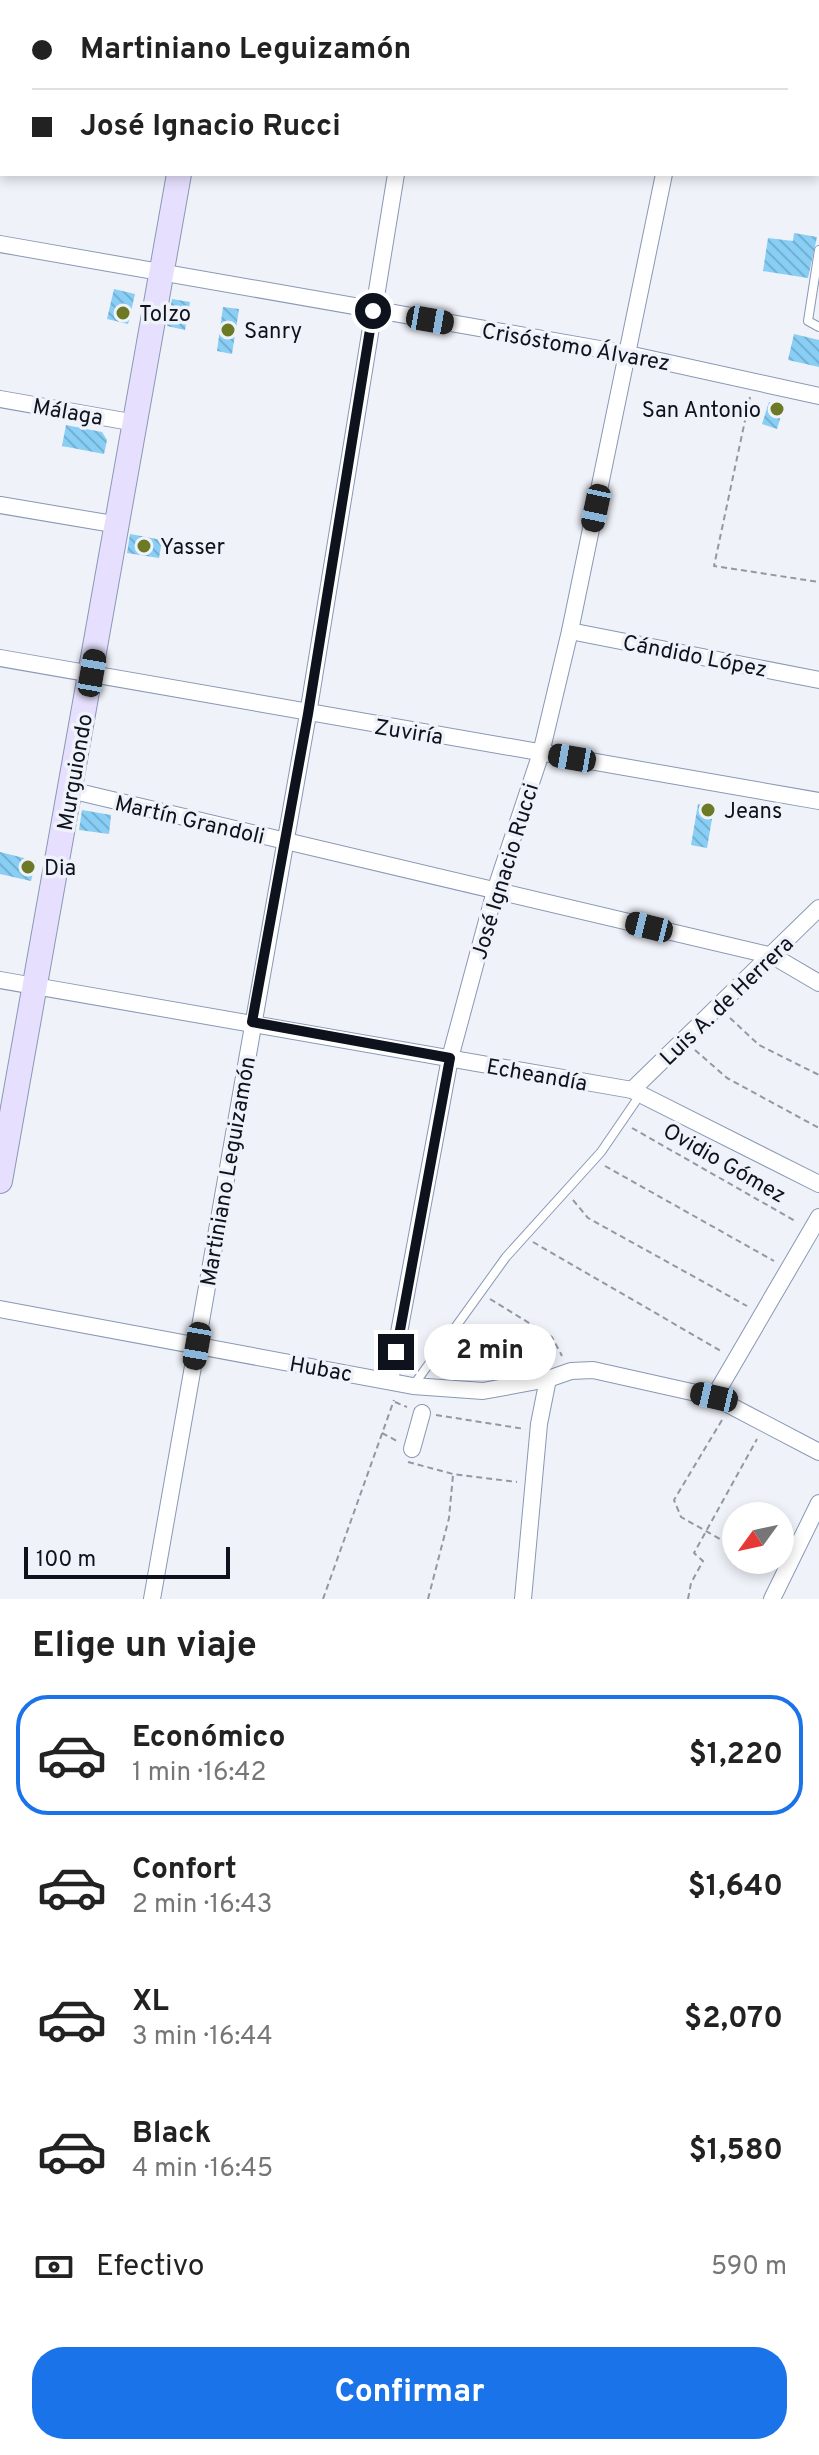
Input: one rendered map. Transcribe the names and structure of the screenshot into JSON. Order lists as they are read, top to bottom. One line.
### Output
{"streets":{"street":["Crisóstomo Álvarez","Málaga","Cándido López","Zuviría","Murguiondo","Martín Grandoli","José Ignacio Rucci","Luis A. de Herrera","Echeandía","Martiniano Leguizamón","Hubac"],"path":["Ovidio Gómez"]},"crossings":[["Crisóstomo Álvarez","Murguiondo"],["Crisóstomo Álvarez","José Ignacio Rucci"],["Crisóstomo Álvarez","Martiniano Leguizamón"],["Málaga","Murguiondo"],["Cándido López","José Ignacio Rucci"],["Zuviría","Murguiondo"],["Zuviría","José Ignacio Rucci"],["Zuviría","Martiniano Leguizamón"],["Murguiondo","Martín Grandoli"],["Murguiondo","Echeandía"],["Martín Grandoli","José Ignacio Rucci"],["Martín Grandoli","Luis A. de Herrera"],["Martín Grandoli","Martiniano Leguizamón"],["José Ignacio Rucci","Echeandía"],["José Ignacio Rucci","Hubac"],["Luis A. de Herrera","Echeandía"],["Echeandía","Martiniano Leguizamón"],["Martiniano Leguizamón","Hubac"]],"places":["Tolzo","Sanry","San Antonio","Yasser","Jeans","Dia"],"scale_bar":"100 m","north":"bottom left","page":{"banner":["Martiniano Leguizamón","José Ignacio Rucci"],"bubble":"2 min","scale":"100 m","heading":"Elige un viaje","list":[{"name":"Económico","note":"1 min · 16:42","value":"$1,220"},{"name":"Confort","note":"2 min · 16:43","value":"$1,640"},{"name":"XL","note":"3 min · 16:44","value":"$2,070"},{"name":"Black","note":"4 min · 16:45","value":"$1,580"}],"pay":["Efectivo","590 m"],"buttons":"Confirmar"}}
